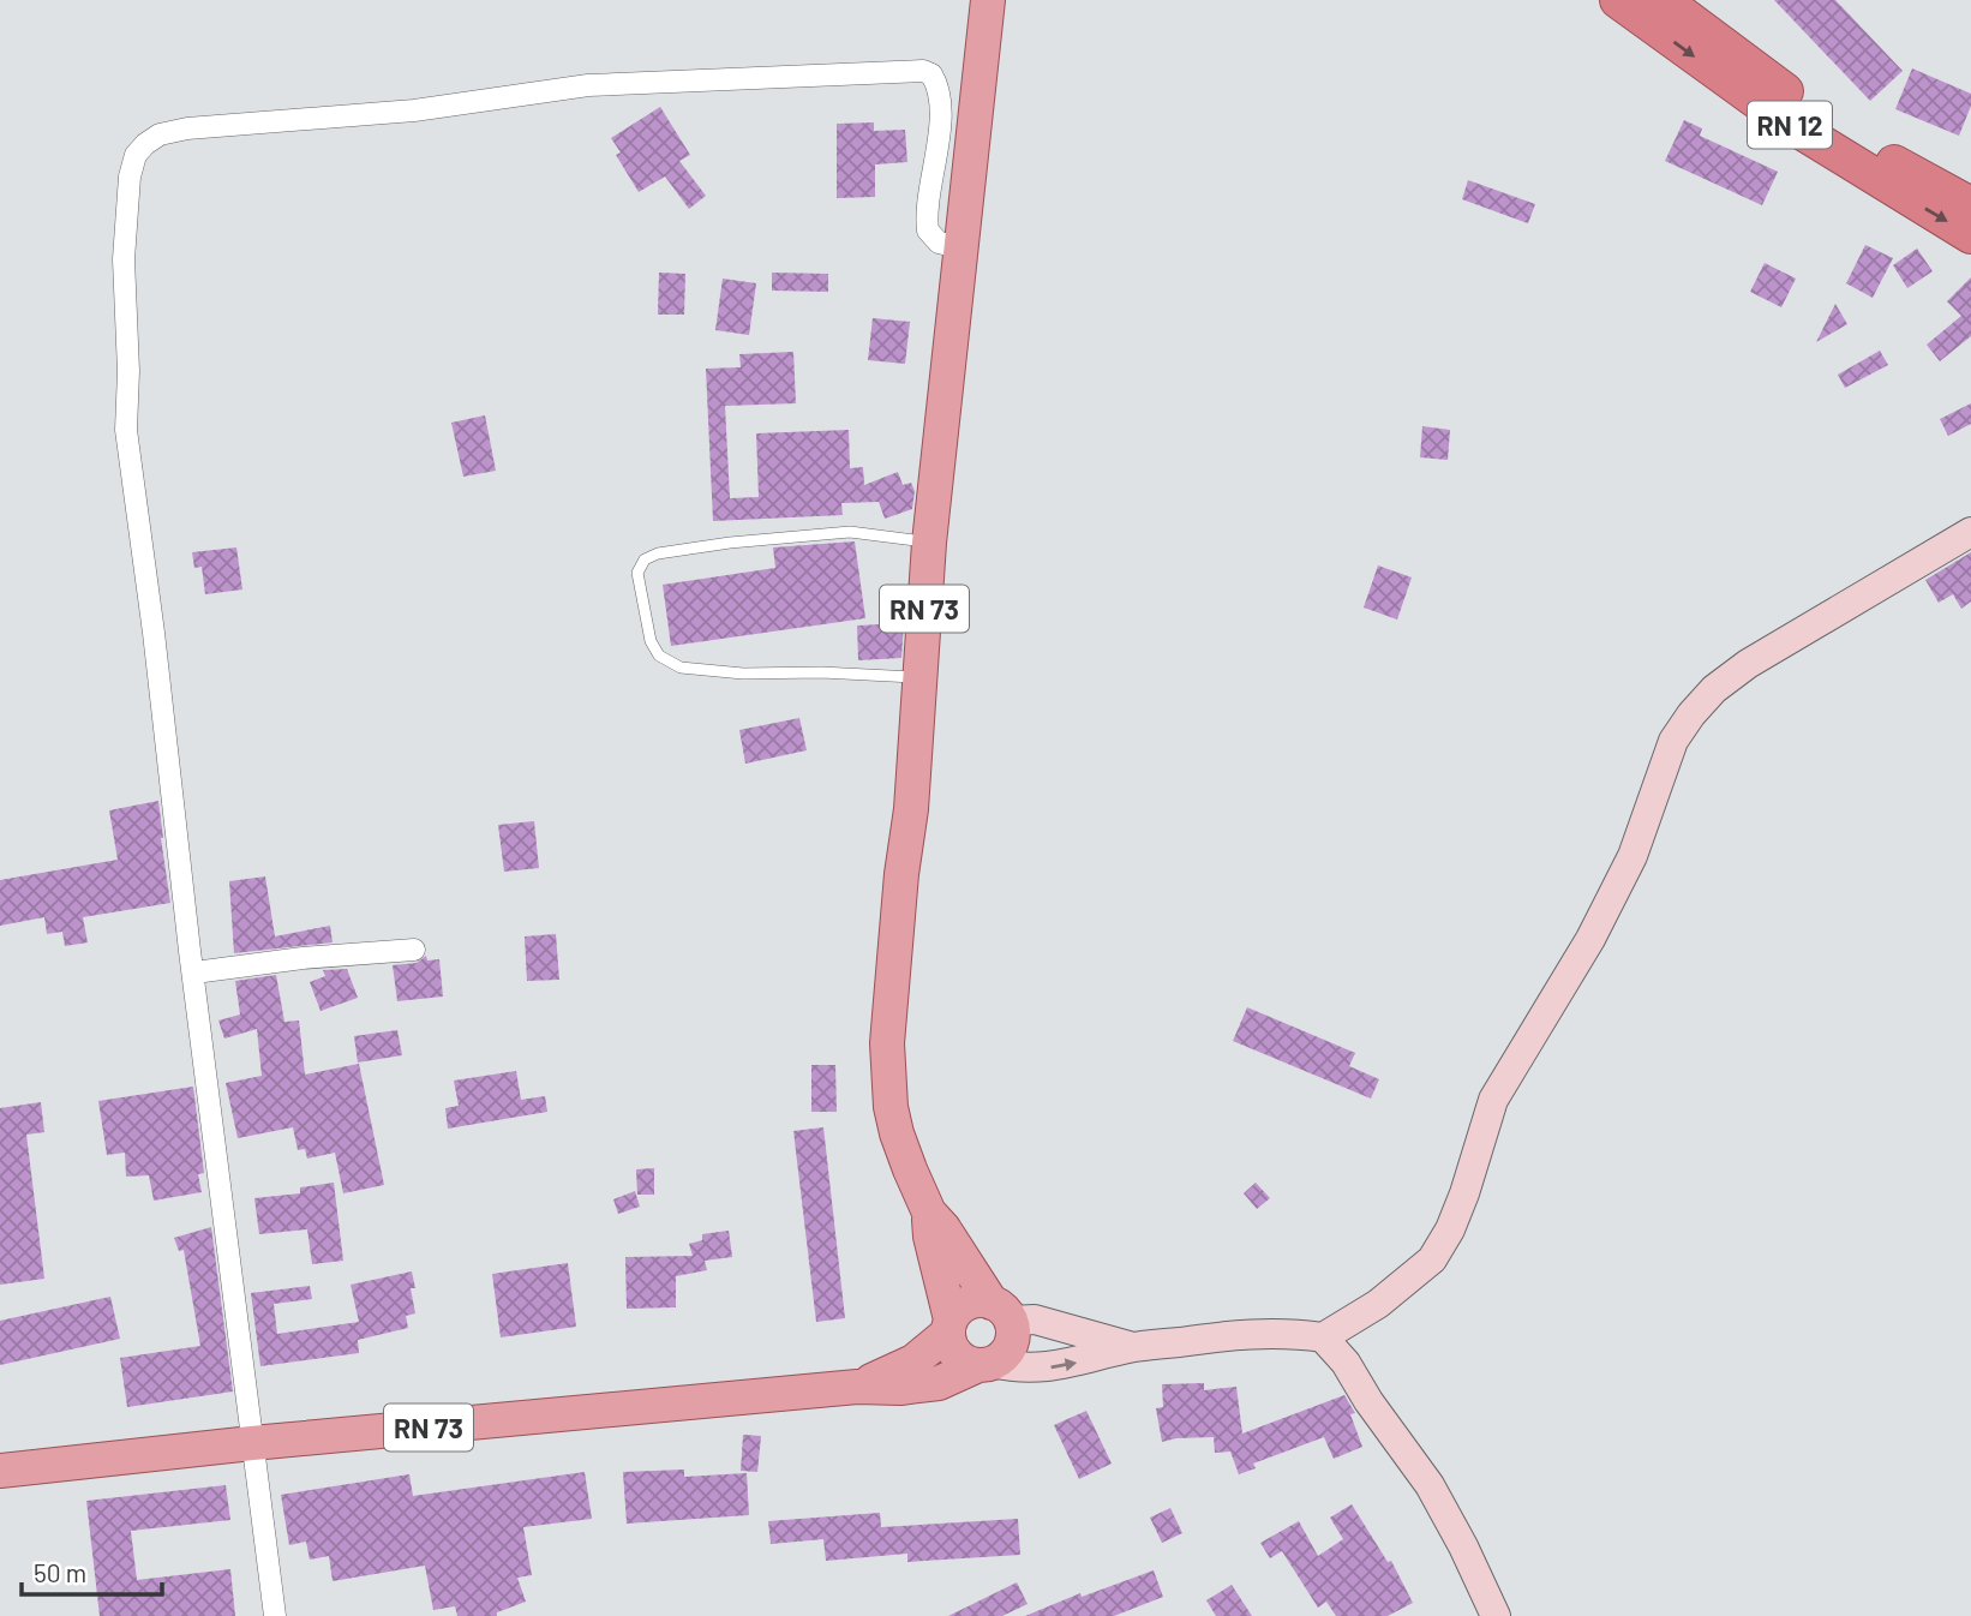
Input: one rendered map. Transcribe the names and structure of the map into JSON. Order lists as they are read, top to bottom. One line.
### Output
{"streets":{"highway":["RN 12"],"main road":["RN 73"]},"scale_bar":"50 m"}
